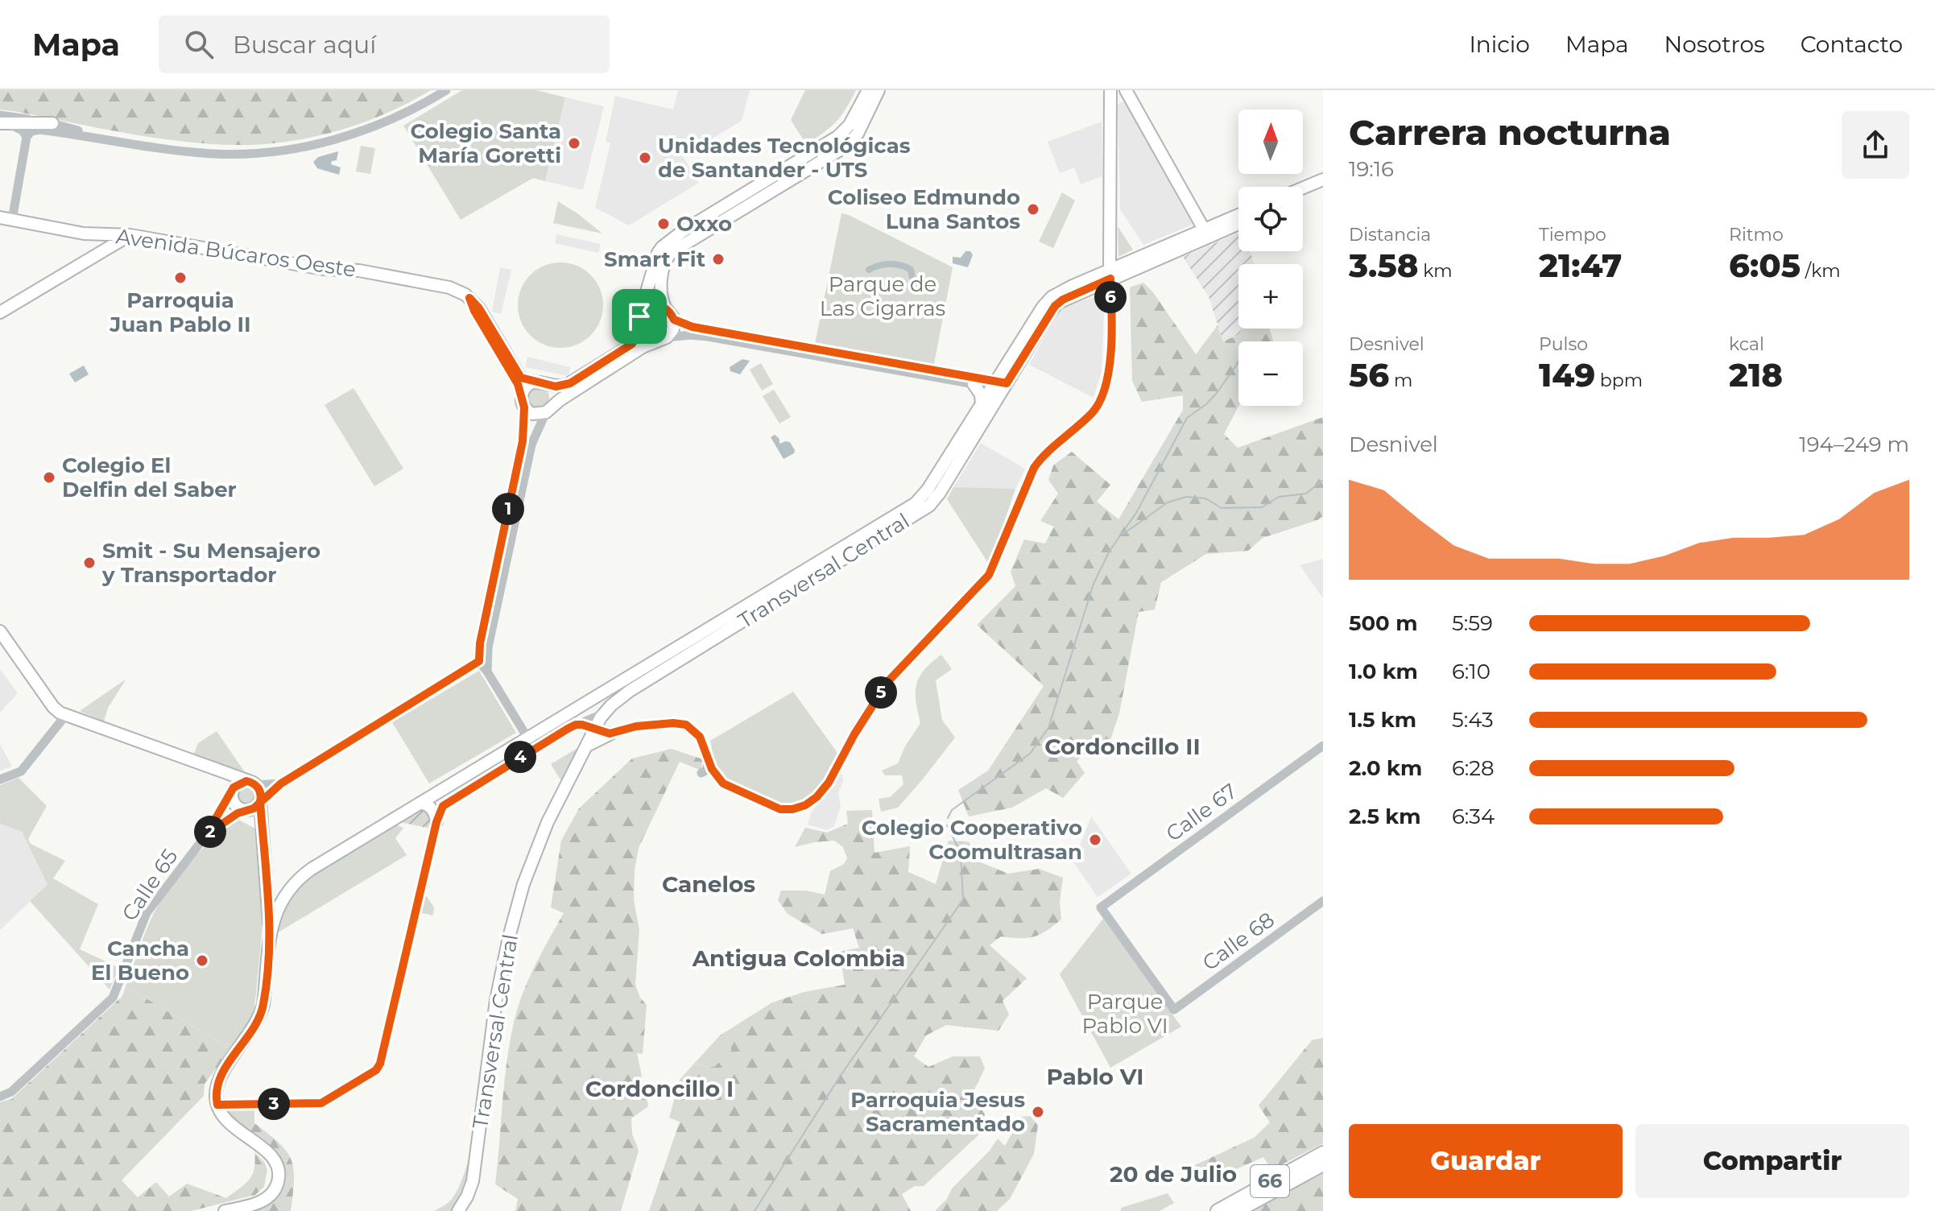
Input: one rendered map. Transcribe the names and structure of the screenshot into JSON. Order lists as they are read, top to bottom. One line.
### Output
{"streets":{"highway":["66"],"main road":["Avenida Búcaros Oeste","Transversal Central"],"street":["Calle 67","Calle 65","Calle 68"]},"crossings":[["Calle 67","Calle 68"]],"districts":["Cordoncillo II","Canelos","Antigua Colombia","Pablo VI","Cordoncillo I","20 de Julio"],"parks":["Parque de Las Cigarras","Parque Pablo VI"],"places":["Colegio Santa María Goretti","Unidades Tecnológicas de Santander - UTS","Coliseo Edmundo Luna Santos","Oxxo","Smart Fit","Parroquia Juan Pablo II","Colegio El Delfin del Saber","Smit - Su Mensajero y Transportador","Colegio Cooperativo Coomultrasan","Cancha El Bueno","Parroquia Jesus Sacramentado"],"north":"top","page":{"header":"Mapa","search":"Buscar aquí","nav":["Inicio","Mapa","Nosotros","Contacto"],"heading":["Carrera nocturna","19:16"],"map_buttons":["+","−"],"stats":[["Distancia","3.58 km"],["Tiempo","21:47"],["Ritmo","6:05 /km"],["Desnivel","56 m"],["Pulso","149 bpm"],["kcal","218"]],"pins":["6","1","5","4","2","3"],"chart":["Desnivel","194–249 m"],"list":[{"name":"500 m","note":"5:59"},{"name":"1.0 km","note":"6:10"},{"name":"1.5 km","note":"5:43"},{"name":"2.0 km","note":"6:28"},{"name":"2.5 km","note":"6:34"}],"buttons":["Guardar","Compartir"]}}
